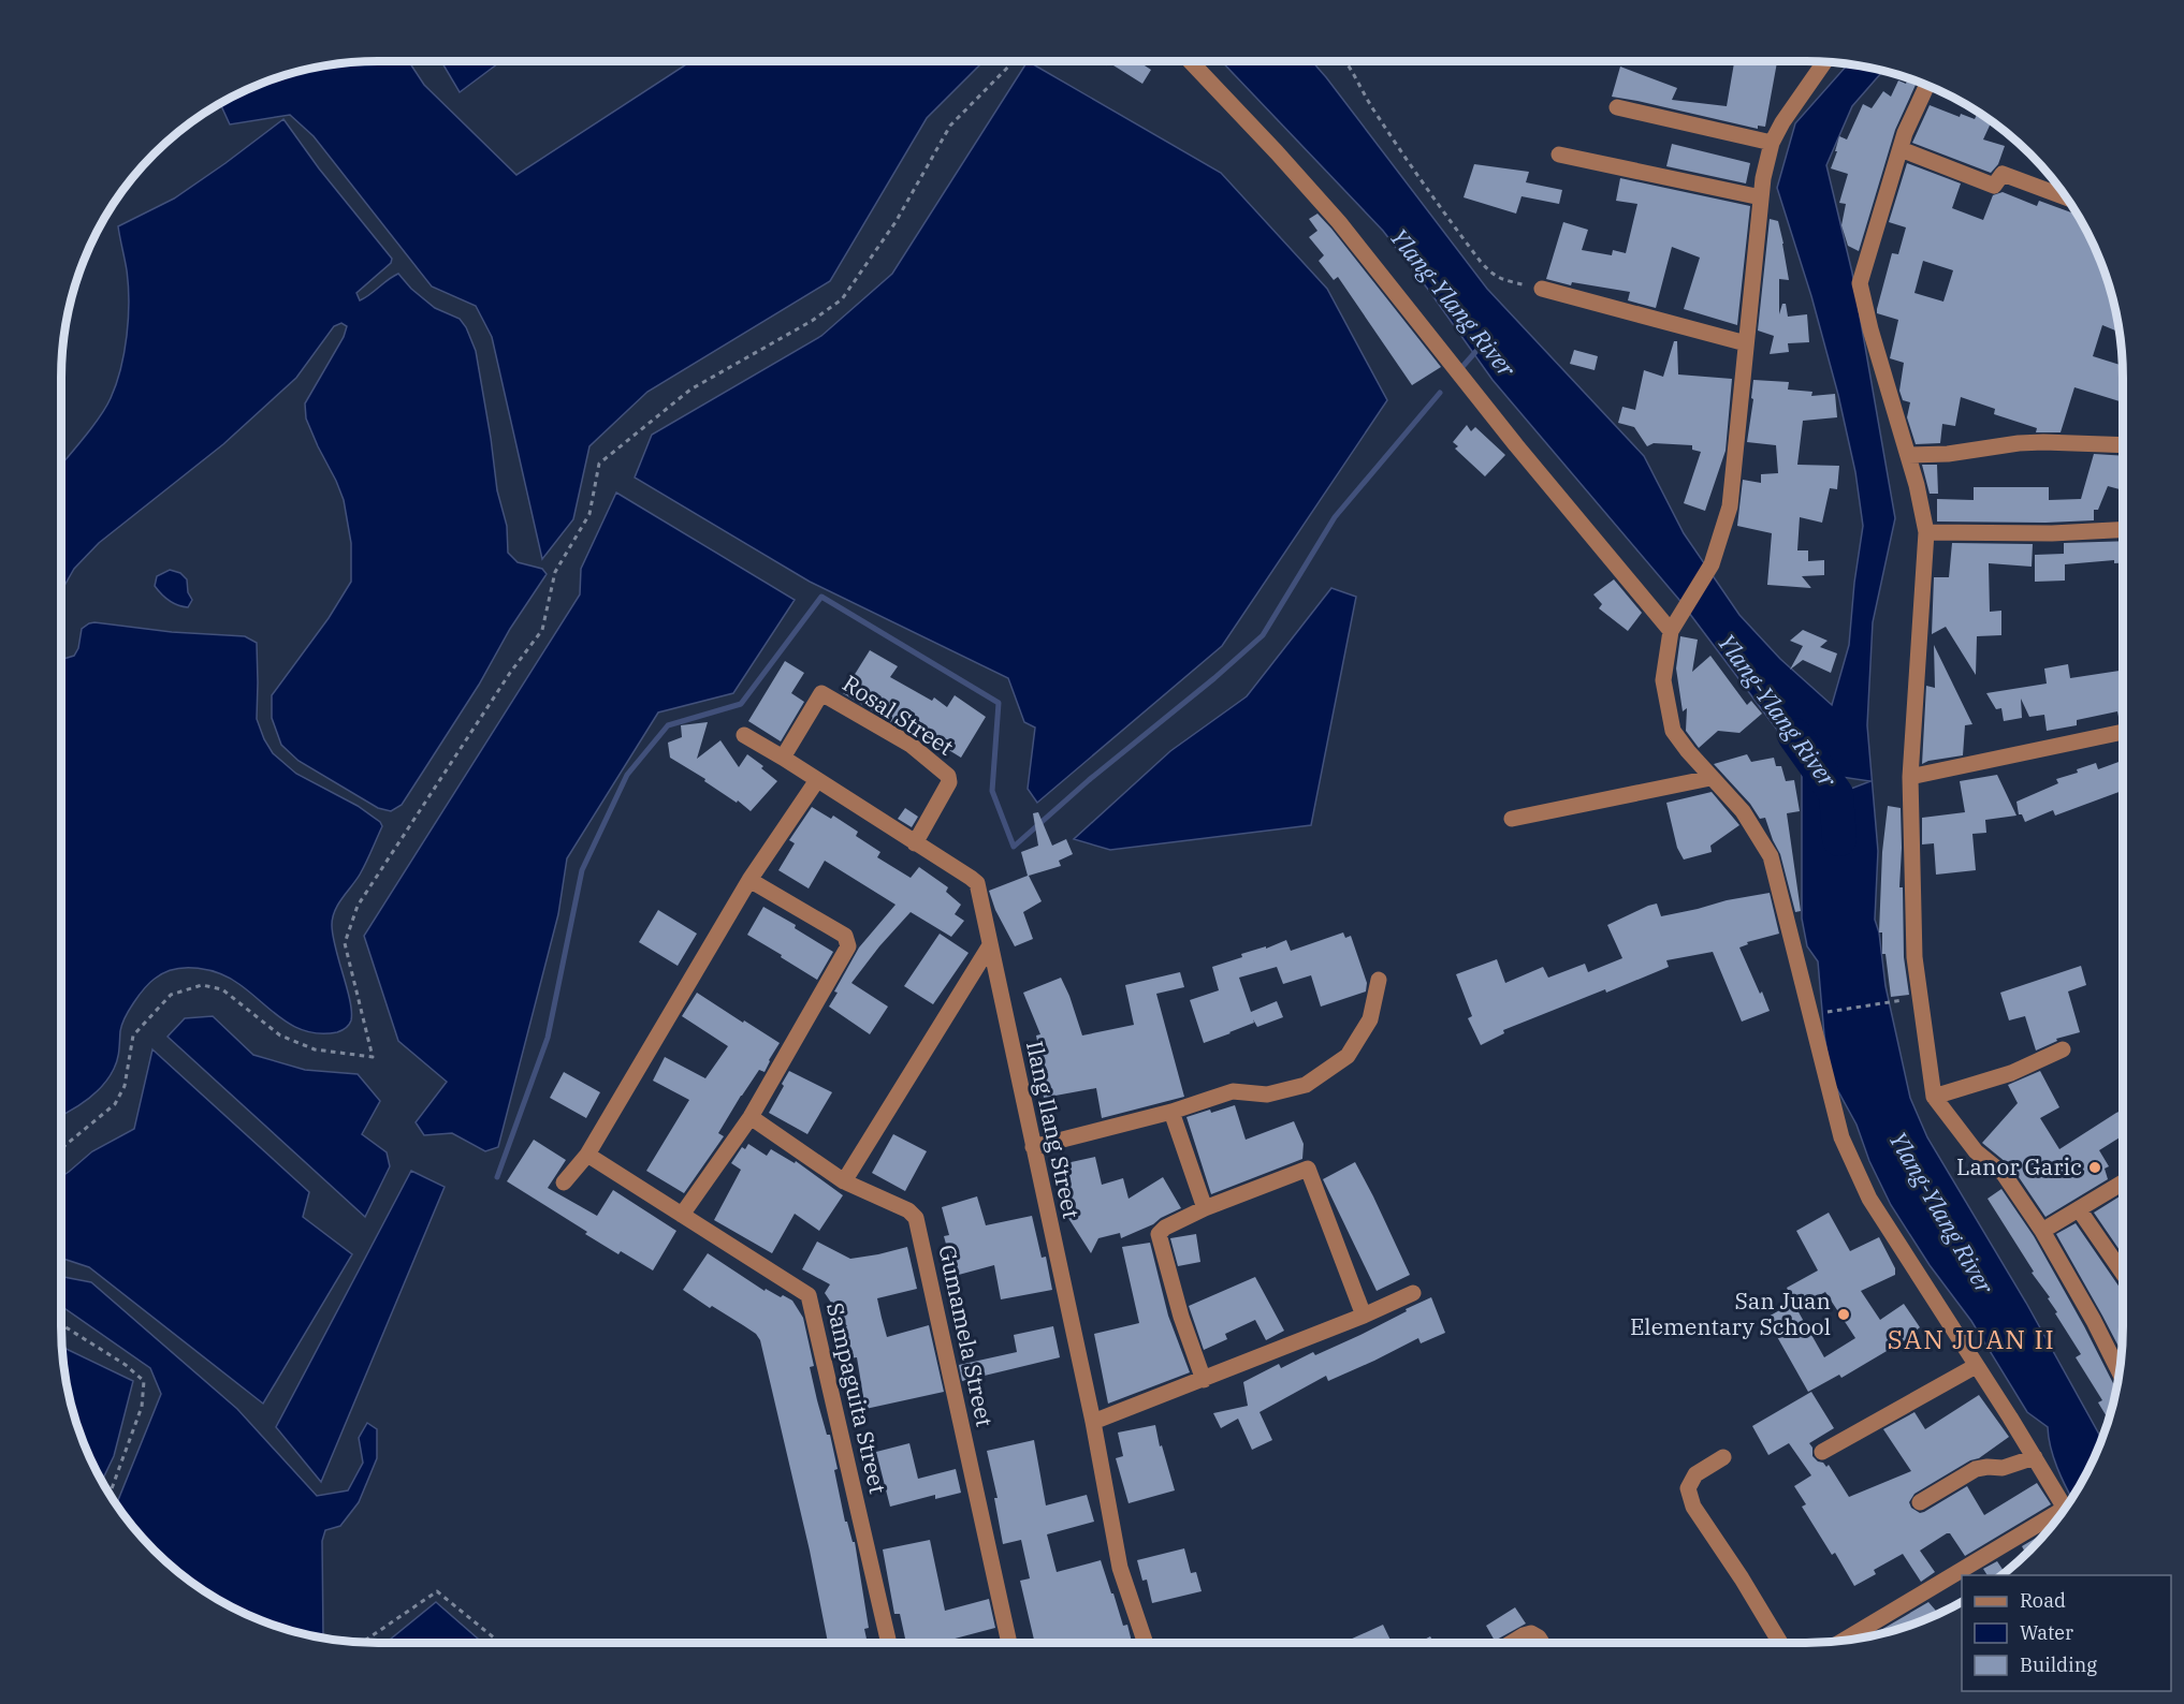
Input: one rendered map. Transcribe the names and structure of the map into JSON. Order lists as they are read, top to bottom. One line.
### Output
{"streets":{"street":["Rosal Street","Ilang Ilang Street","Gumamela Street","Sampaguita Street"]},"crossings":[["Rosal Street","Ilang Ilang Street"]],"districts":["SAN JUAN II"],"water":["Ylang-Ylang River"],"places":["Lanor Garic","San Juan Elementary School"],"legend":["Road","Water","Building"]}
